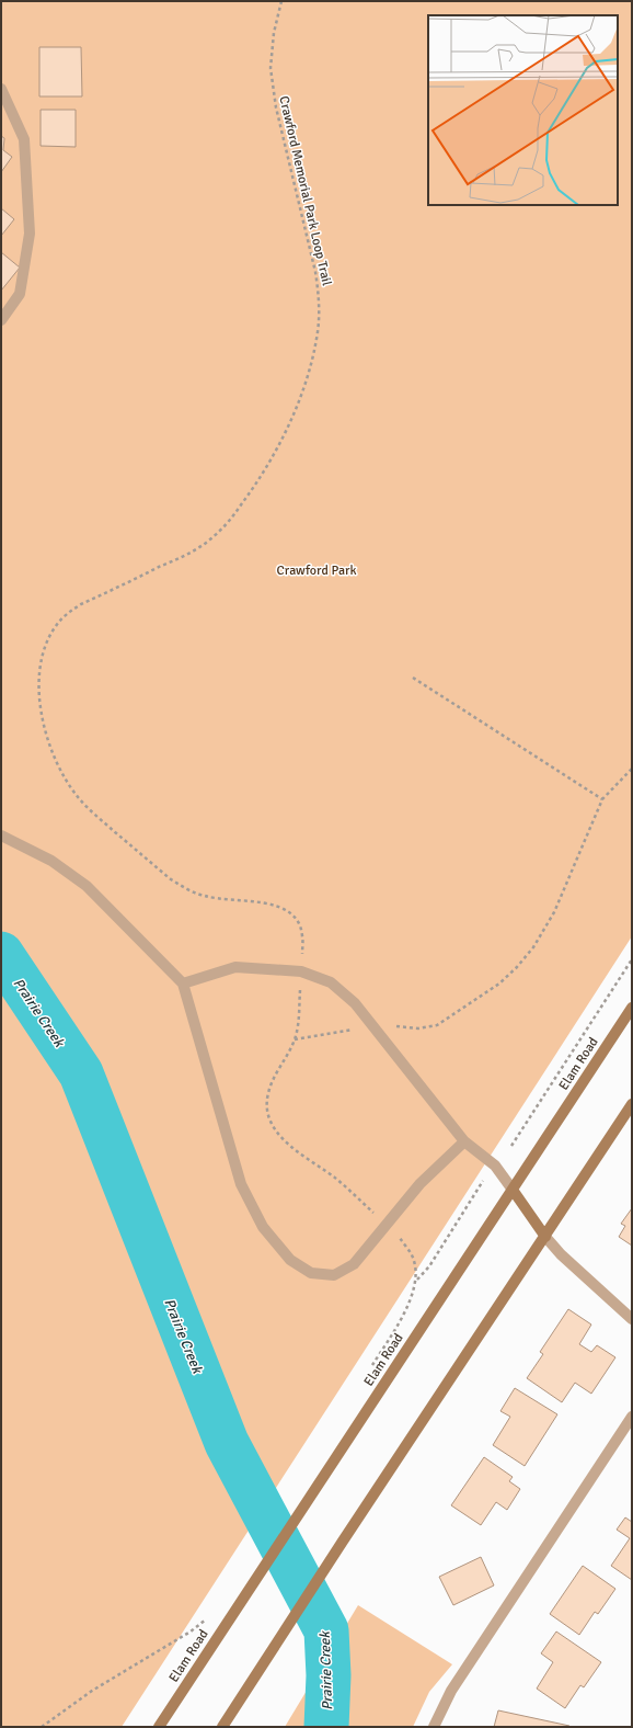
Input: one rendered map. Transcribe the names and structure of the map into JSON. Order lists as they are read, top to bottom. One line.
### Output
{"streets":{"main road":["Elam Road"],"path":["Crawford Memorial Park Loop Trail"]},"water":["Prairie Creek"],"parks":["Crawford Park"]}
